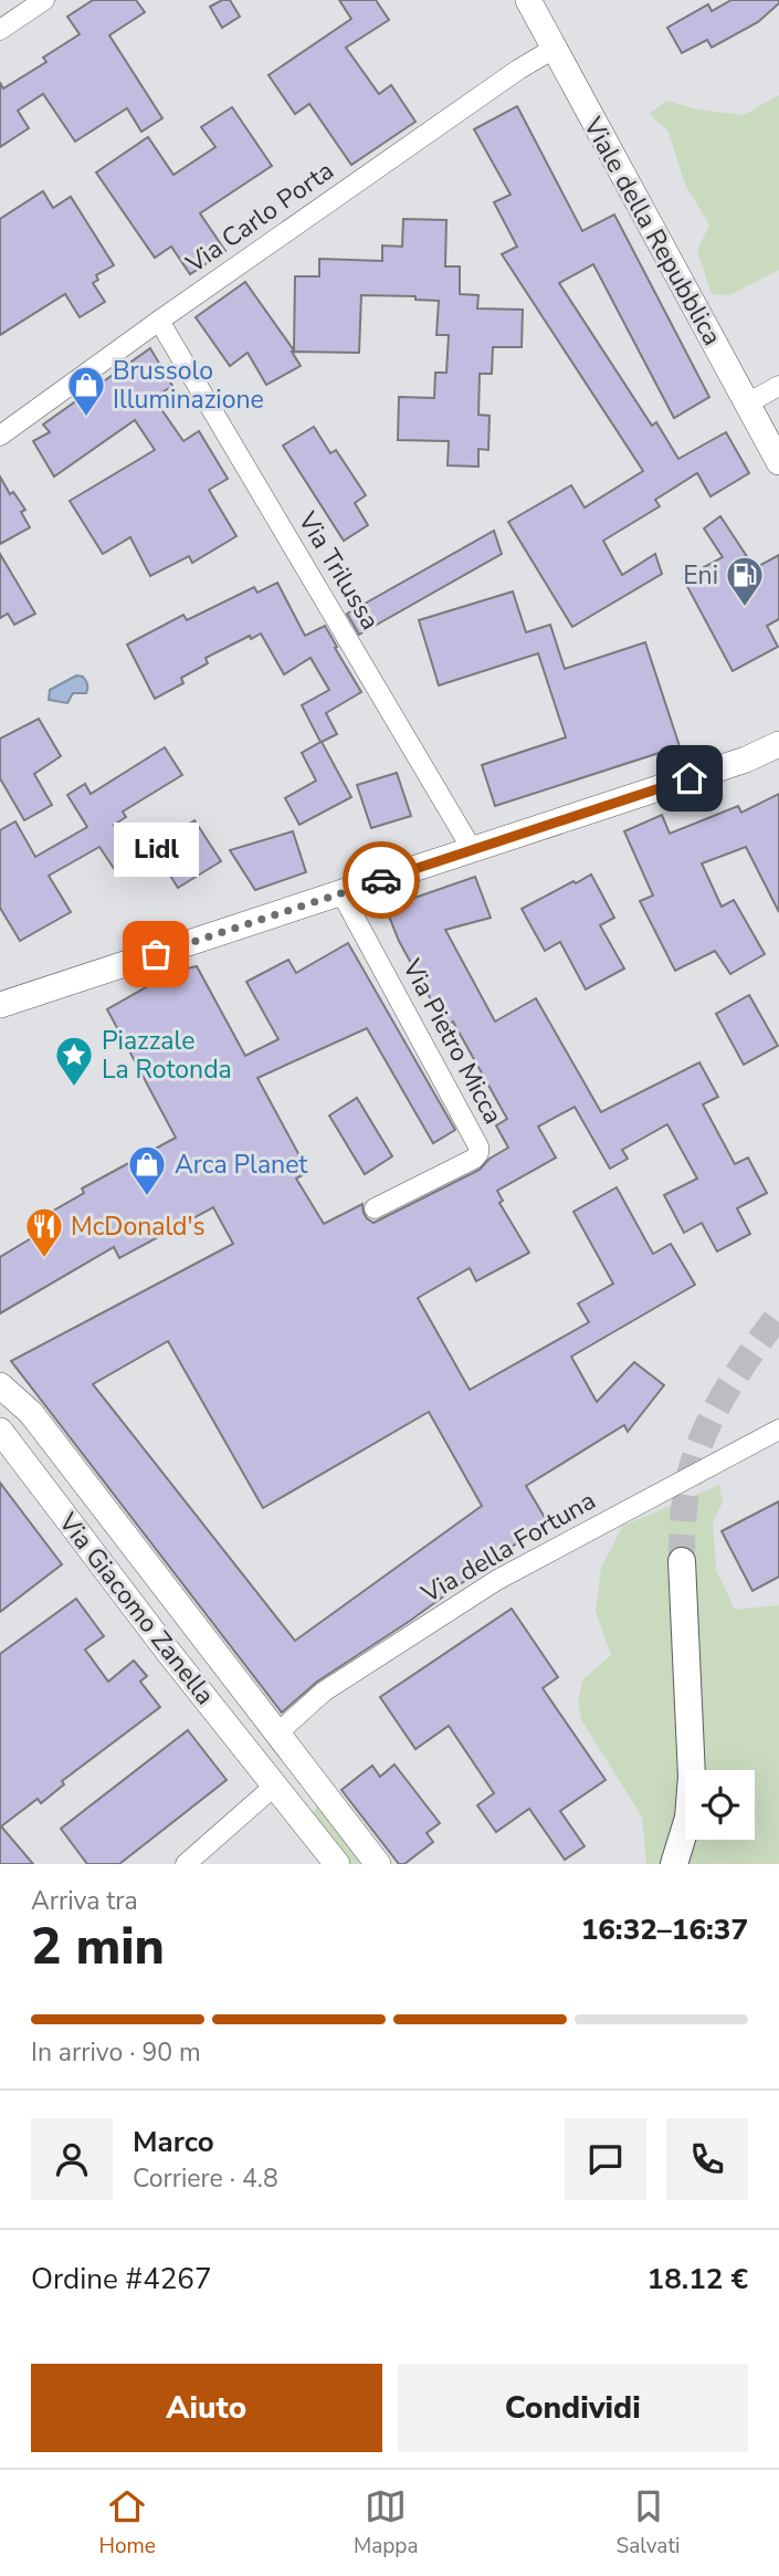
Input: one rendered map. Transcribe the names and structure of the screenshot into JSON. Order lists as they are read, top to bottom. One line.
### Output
{"streets":{"street":["Via Carlo Porta","Viale della Repubblica","Via Trilussa","Via Pietro Micca","Via della Fortuna","Via Giacomo Zanella"]},"crossings":[["Via Carlo Porta","Viale della Repubblica"],["Via Carlo Porta","Via Trilussa"],["Via della Fortuna","Via Giacomo Zanella"]],"places":{"shop":["Brussolo Illuminazione","Arca Planet"],"fuel station":["Eni"],"other":["Lidl"],"place":["Piazzale La Rotonda"],"restaurant":["McDonald's"]},"page":{"bubble":"Lidl","heading":["2 min","Arriva tra","16:32–16:37"],"panel":["Marco","Corriere · 4.8","Ordine #4267","18.12 €"],"bar":"In arrivo · 90 m","buttons":["Aiuto","Condividi"],"tabs":["Home","Mappa","Salvati"]}}
